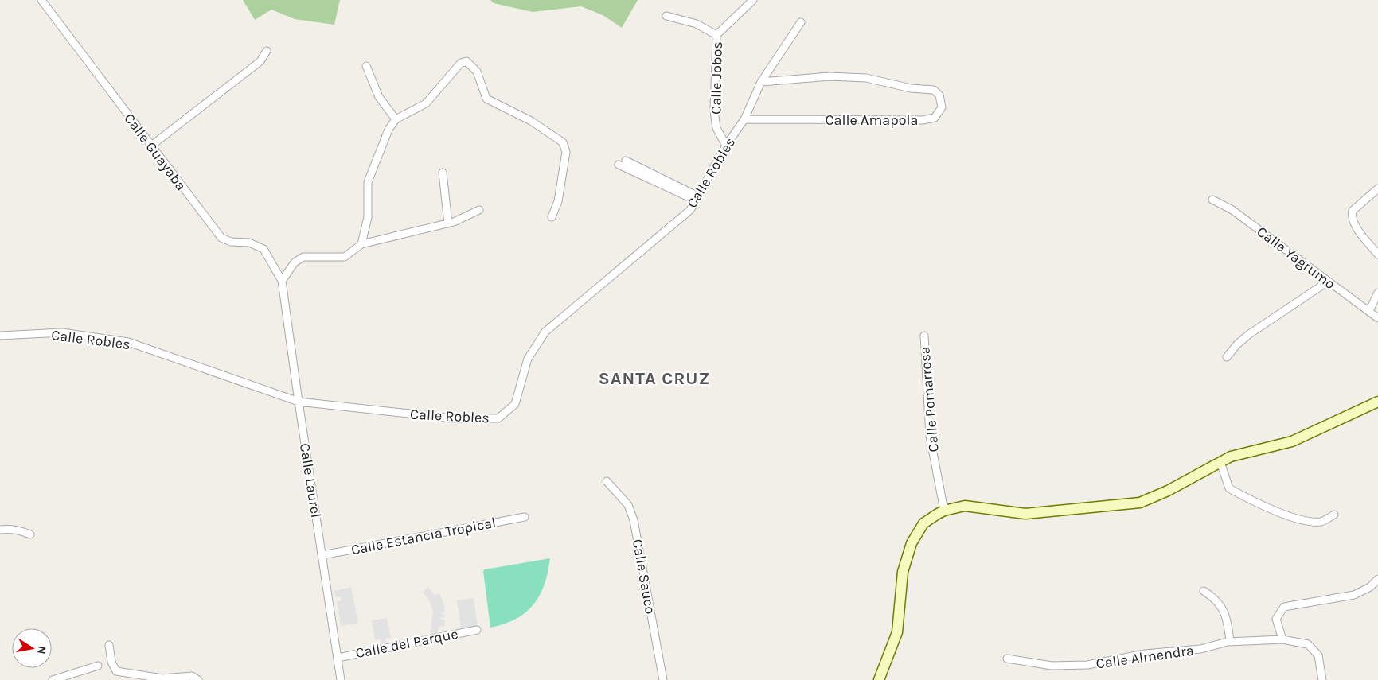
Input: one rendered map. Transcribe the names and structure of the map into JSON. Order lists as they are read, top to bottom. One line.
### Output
{"streets":{"street":["Calle Jobos","Calle Amapola","Calle Guayaba","Calle Robles","Calle Yagrumo","Calle Pomarrosa","Calle Laurel","Calle Estancia Tropical","Calle Sauco","Calle del Parque","Calle Almendra"]},"crossings":[["Calle Jobos","Calle Robles"],["Calle Amapola","Calle Robles"],["Calle Guayaba","Calle Laurel"],["Calle Robles","Calle Laurel"],["Calle Laurel","Calle Estancia Tropical"],["Calle Laurel","Calle del Parque"]],"districts":["SANTA CRUZ"],"north":"right"}
